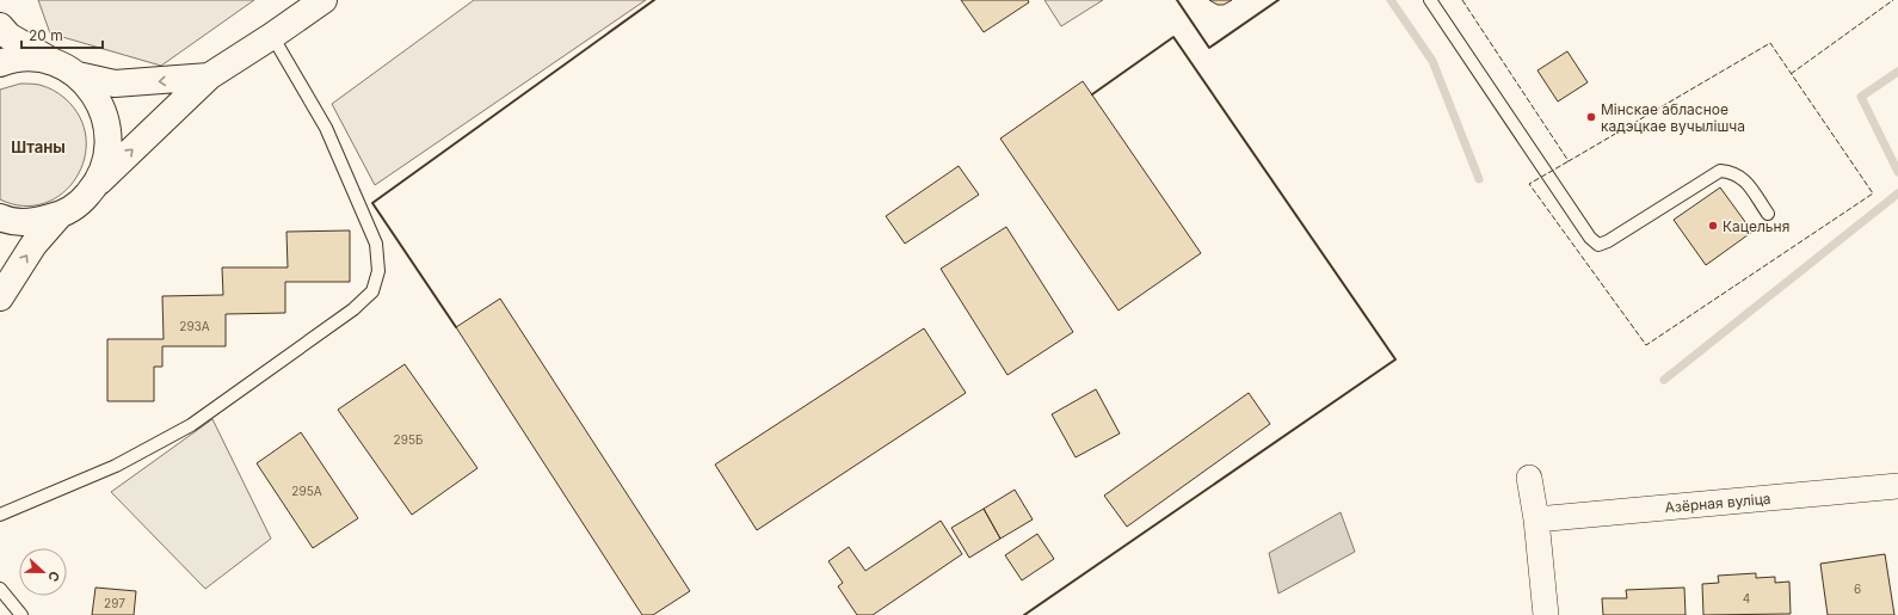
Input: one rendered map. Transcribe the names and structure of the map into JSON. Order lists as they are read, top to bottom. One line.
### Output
{"streets":{"street":["Азёрная вуліца"]},"districts":["Штаны"],"places":["Мінскае абласное кадэцкае вучылішча","Кацельня"],"house_numbers":["293А","295Б","295А","6","4","297"],"scale_bar":"20 m","north":"right"}
